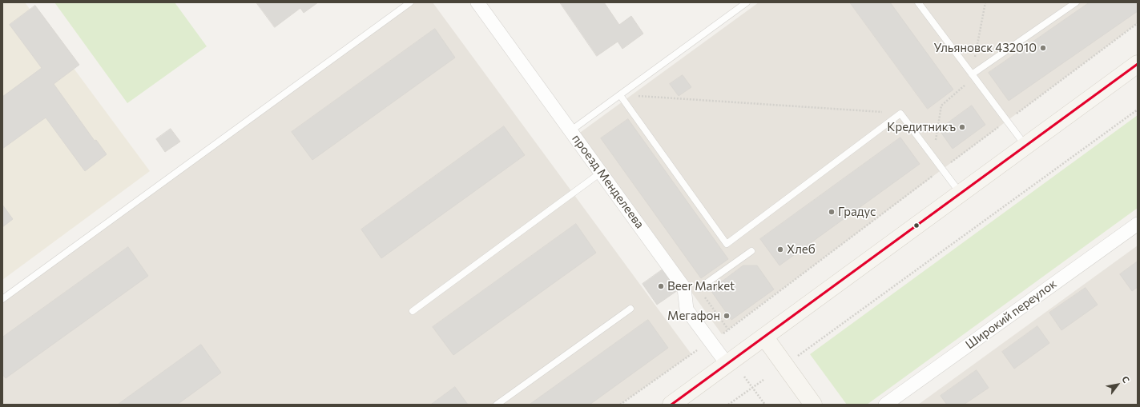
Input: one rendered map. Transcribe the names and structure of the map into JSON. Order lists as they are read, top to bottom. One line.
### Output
{"streets":{"street":["проезд Менделеева","Широкий переулок"]},"places":["Ульяновск 432010","Кредитникъ","Градус","Хлеб","Beer Market","Мегафон"],"north":"top right"}
